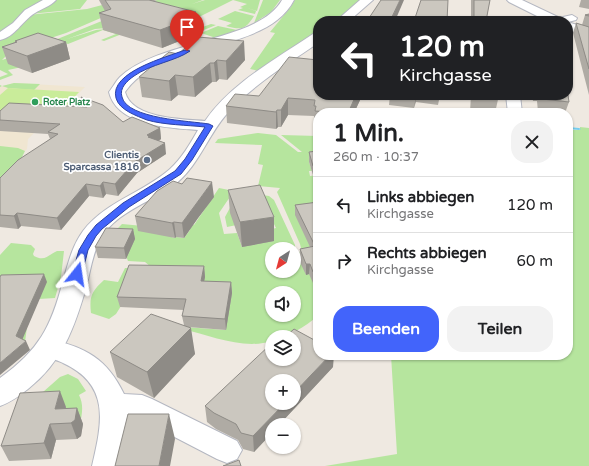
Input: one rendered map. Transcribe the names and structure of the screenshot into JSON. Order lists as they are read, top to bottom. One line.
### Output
{"places":["Roter Platz","Clientis Sparcassa 1816"],"north":"bottom left","page":{"turn":["120 m","Kirchgasse"],"heading":["1 Min.","260 m · 10:37"],"list":[{"name":"Links abbiegen","note":"Kirchgasse","value":"120 m"},{"name":"Rechts abbiegen","note":"Kirchgasse","value":"60 m"}],"map_buttons":["+","−"],"buttons":["Beenden","Teilen"]}}
